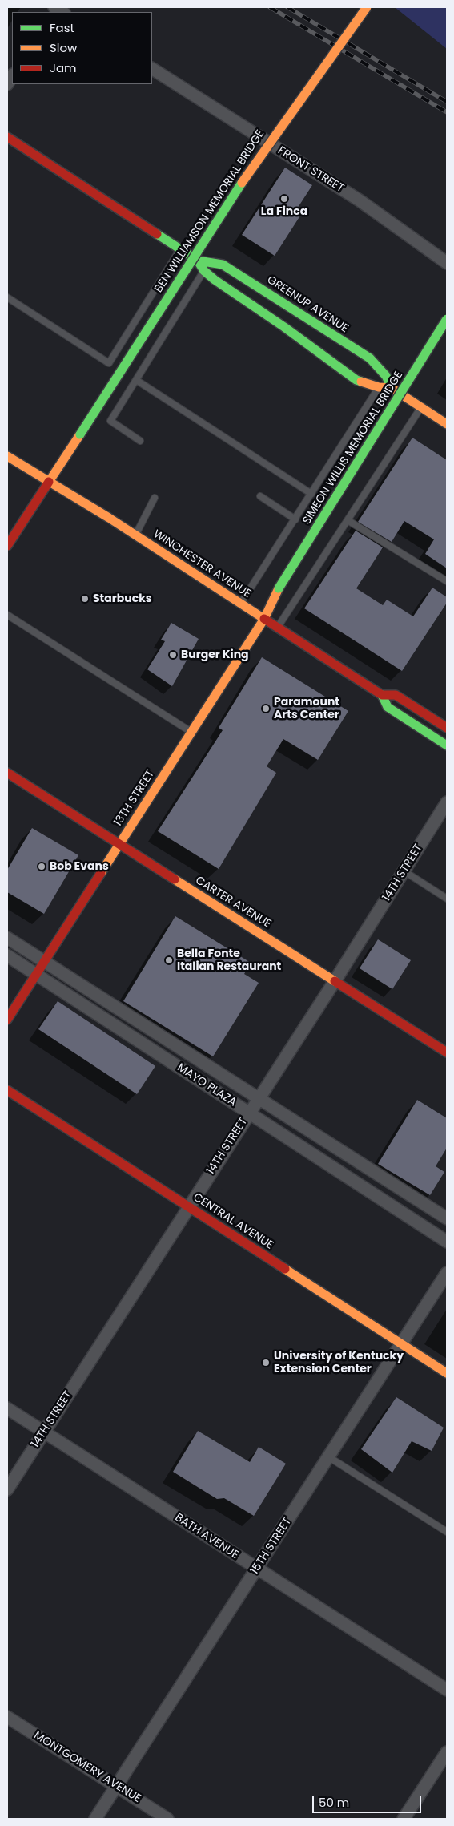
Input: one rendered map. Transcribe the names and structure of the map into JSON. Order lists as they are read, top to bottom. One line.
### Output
{"streets":{"main road":["BEN WILLIAMSON MEMORIAL BRIDGE","GREENUP AVENUE","SIMEON WILLIS MEMORIAL BRIDGE","WINCHESTER AVENUE","13TH STREET","CARTER AVENUE","CENTRAL AVENUE"],"street":["FRONT STREET","14TH STREET","MAYO PLAZA","BATH AVENUE","15TH STREET","MONTGOMERY AVENUE"]},"crossings":[["BEN WILLIAMSON MEMORIAL BRIDGE","WINCHESTER AVENUE"],["SIMEON WILLIS MEMORIAL BRIDGE","13TH STREET"],["WINCHESTER AVENUE","13TH STREET"],["13TH STREET","CARTER AVENUE"],["13TH STREET","MAYO PLAZA"],["14TH STREET","CARTER AVENUE"],["14TH STREET","MAYO PLAZA"],["14TH STREET","CENTRAL AVENUE"],["14TH STREET","BATH AVENUE"],["CENTRAL AVENUE","15TH STREET"],["BATH AVENUE","15TH STREET"],["15TH STREET","MONTGOMERY AVENUE"]],"places":["La Finca","Starbucks","Burger King","Paramount Arts Center","Bob Evans","Bella Fonte Italian Restaurant","University of Kentucky Extension Center"],"legend":["Fast","Slow","Jam"],"scale_bar":"50 m"}
